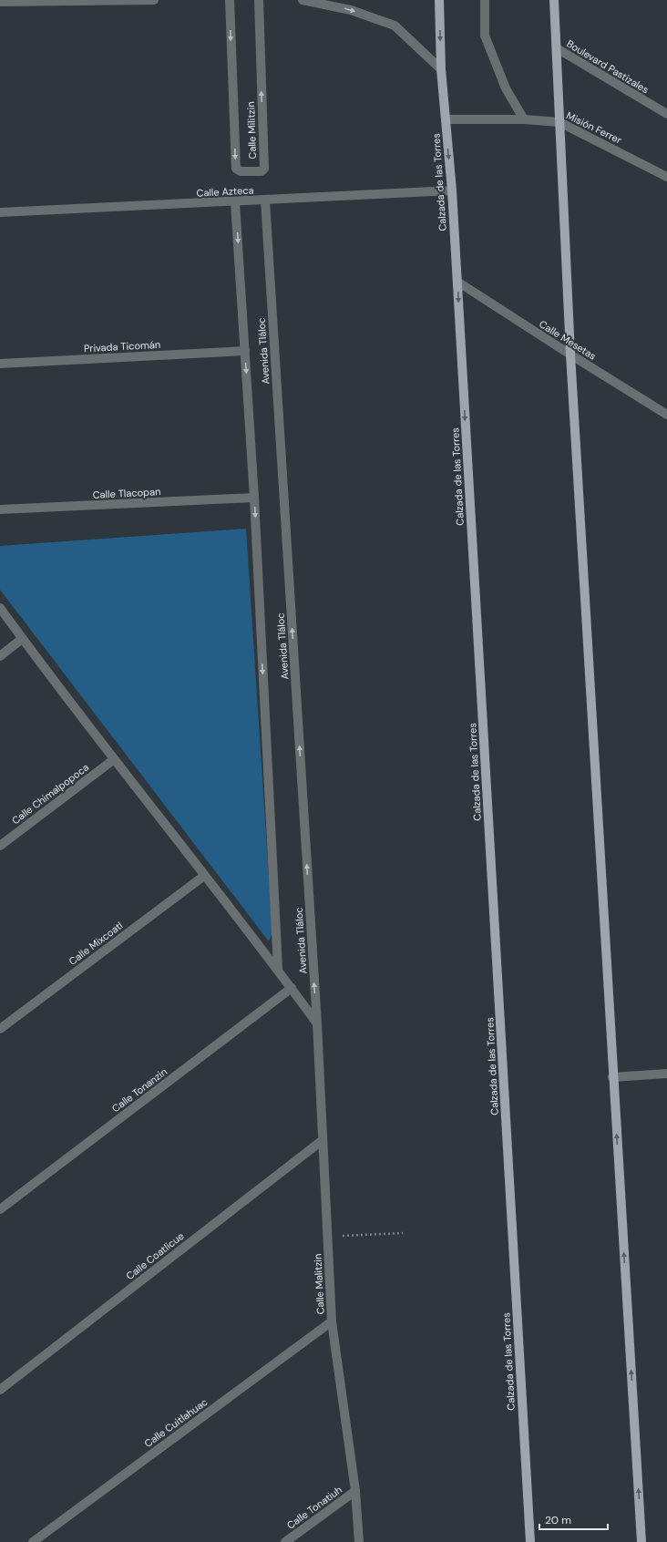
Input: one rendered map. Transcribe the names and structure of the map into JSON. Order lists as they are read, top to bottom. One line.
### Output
{"streets":{"main road":["Calzada de las Torres"],"street":["Boulevard Pastizales","Misión Ferrer","Calle Militzin","Calle Azteca","Calle Mesetas","Privada Ticomán","Avenida Tláloc","Calle Tlacopan","Calle Chimalpopoca","Calle Mixcoatl","Calle Tonanzin","Calle Coatlicue","Calle Malitzin","Calle Cuitlahuac","Calle Tonatiuh"]},"crossings":[["Misión Ferrer","Calzada de las Torres"],["Calzada de las Torres","Calle Azteca"],["Calzada de las Torres","Calle Mesetas"],["Calle Azteca","Avenida Tláloc"],["Privada Ticomán","Avenida Tláloc"],["Avenida Tláloc","Calle Tlacopan"],["Avenida Tláloc","Calle Chimalpopoca"],["Avenida Tláloc","Calle Mixcoatl"],["Avenida Tláloc","Calle Tonanzin"],["Avenida Tláloc","Calle Malitzin"],["Calle Coatlicue","Calle Malitzin"],["Calle Malitzin","Calle Cuitlahuac"],["Calle Malitzin","Calle Tonatiuh"]],"one_way":["Calzada de las Torres"],"scale_bar":"20 m"}
